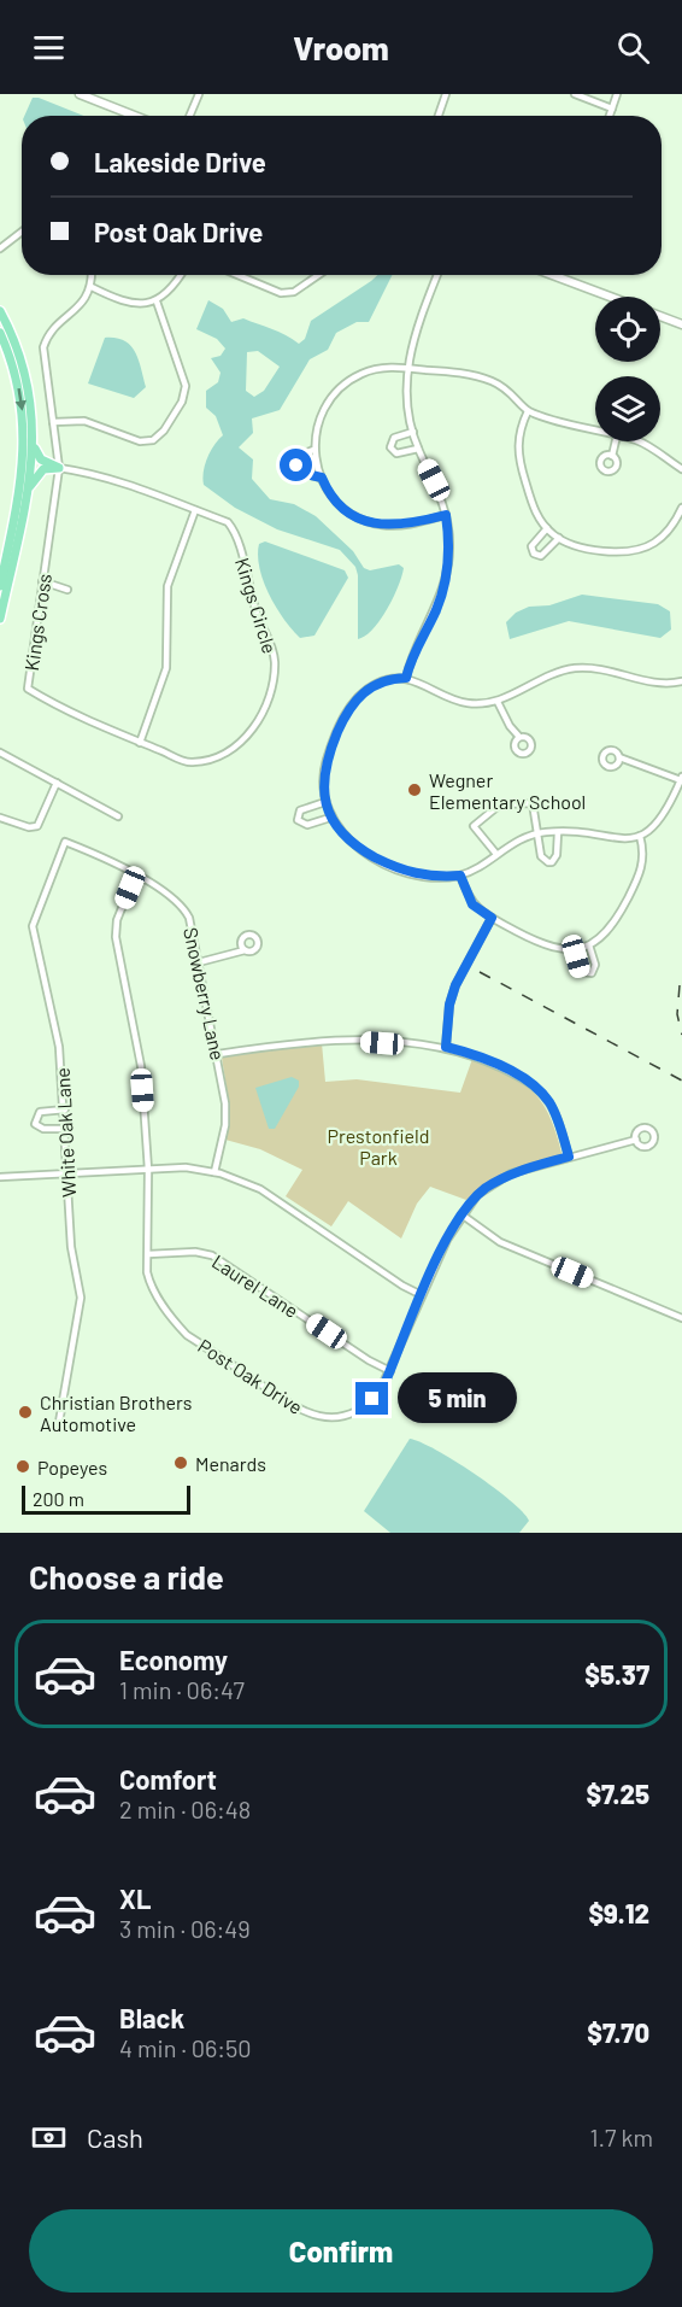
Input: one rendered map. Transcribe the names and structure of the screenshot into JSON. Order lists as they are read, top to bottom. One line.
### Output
{"streets":{"street":["Kings Circle","Kings Cross","Snowberry Lane","White Oak Lane","Laurel Lane","Post Oak Drive"]},"crossings":[["Kings Circle","Kings Cross"],["Snowberry Lane","White Oak Lane"],["Snowberry Lane","Post Oak Drive"],["Laurel Lane","Post Oak Drive"]],"parks":["Prestonfield Park"],"places":["Wegner Elementary School","Christian Brothers Automotive","Menards","Popeyes"],"scale_bar":"200 m","page":{"header":"Vroom","banner":["Lakeside Drive","Post Oak Drive"],"bubble":"5 min","scale":"200 m","heading":"Choose a ride","list":[{"name":"Economy","note":"1 min · 06:47","value":"$5.37"},{"name":"Comfort","note":"2 min · 06:48","value":"$7.25"},{"name":"XL","note":"3 min · 06:49","value":"$9.12"},{"name":"Black","note":"4 min · 06:50","value":"$7.70"}],"pay":["Cash","1.7 km"],"buttons":"Confirm"}}
